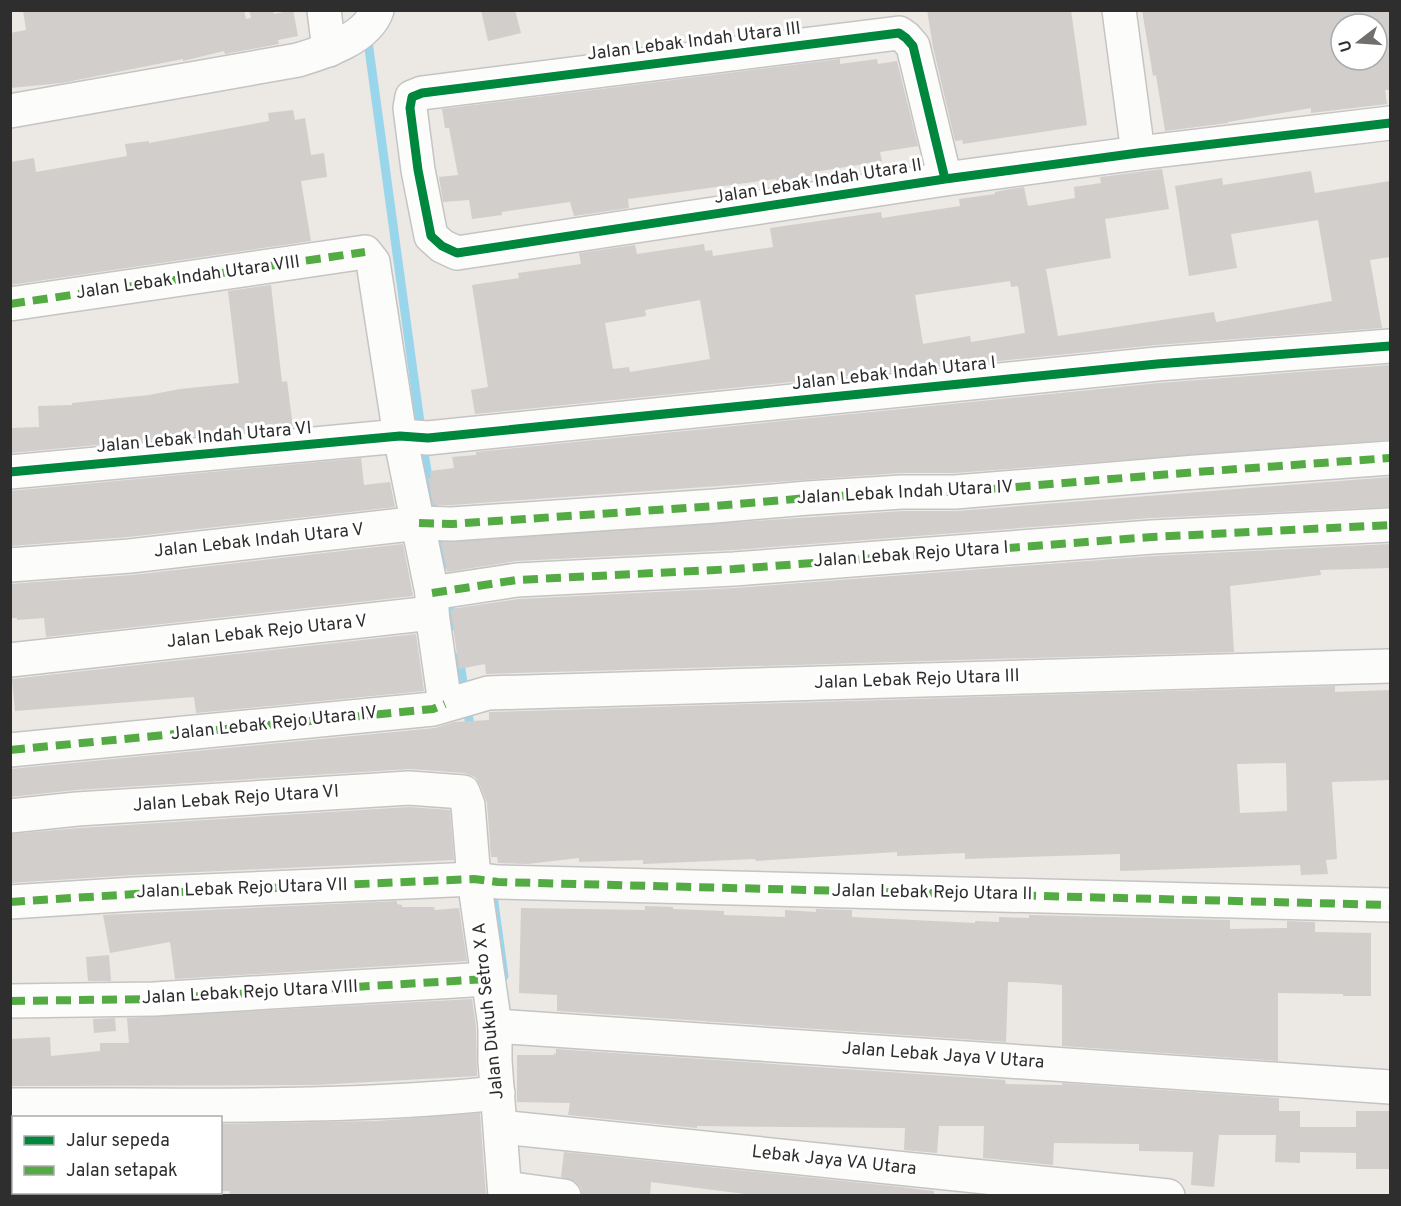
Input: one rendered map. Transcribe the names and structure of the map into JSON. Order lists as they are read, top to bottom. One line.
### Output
{"streets":{"street":["Jalan Lebak Indah Utara III","Jalan Lebak Indah Utara II","Jalan Lebak Indah Utara VIII","Jalan Lebak Indah Utara I","Jalan Lebak Indah Utara VI","Jalan Lebak Indah Utara IV","Jalan Lebak Indah Utara V","Jalan Lebak Rejo Utara I","Jalan Lebak Rejo Utara V","Jalan Lebak Rejo Utara III","Jalan Lebak Rejo Utara IV","Jalan Lebak Rejo Utara VI","Jalan Lebak Rejo Utara VII","Jalan Lebak Rejo Utara II","Jalan Lebak Rejo Utara VIII","Jalan Dukuh Setro X A","Jalan Lebak Jaya V Utara","Lebak Jaya VA Utara"]},"crossings":[["Jalan Lebak Indah Utara III","Jalan Lebak Indah Utara II"],["Jalan Lebak Indah Utara VIII","Jalan Lebak Indah Utara I"],["Jalan Lebak Indah Utara VIII","Jalan Lebak Indah Utara VI"],["Jalan Lebak Indah Utara I","Jalan Lebak Indah Utara VI"],["Jalan Lebak Indah Utara IV","Jalan Lebak Indah Utara V"],["Jalan Lebak Rejo Utara I","Jalan Lebak Rejo Utara V"],["Jalan Lebak Rejo Utara III","Jalan Lebak Rejo Utara IV"],["Jalan Lebak Rejo Utara VI","Jalan Dukuh Setro X A"],["Jalan Lebak Rejo Utara VII","Jalan Lebak Rejo Utara II"],["Jalan Lebak Rejo Utara VII","Jalan Dukuh Setro X A"],["Jalan Lebak Rejo Utara II","Jalan Dukuh Setro X A"],["Jalan Lebak Rejo Utara VIII","Jalan Dukuh Setro X A"],["Jalan Dukuh Setro X A","Jalan Lebak Jaya V Utara"],["Jalan Dukuh Setro X A","Lebak Jaya VA Utara"]],"legend":["Jalur sepeda","Jalan setapak"],"north":"left"}
